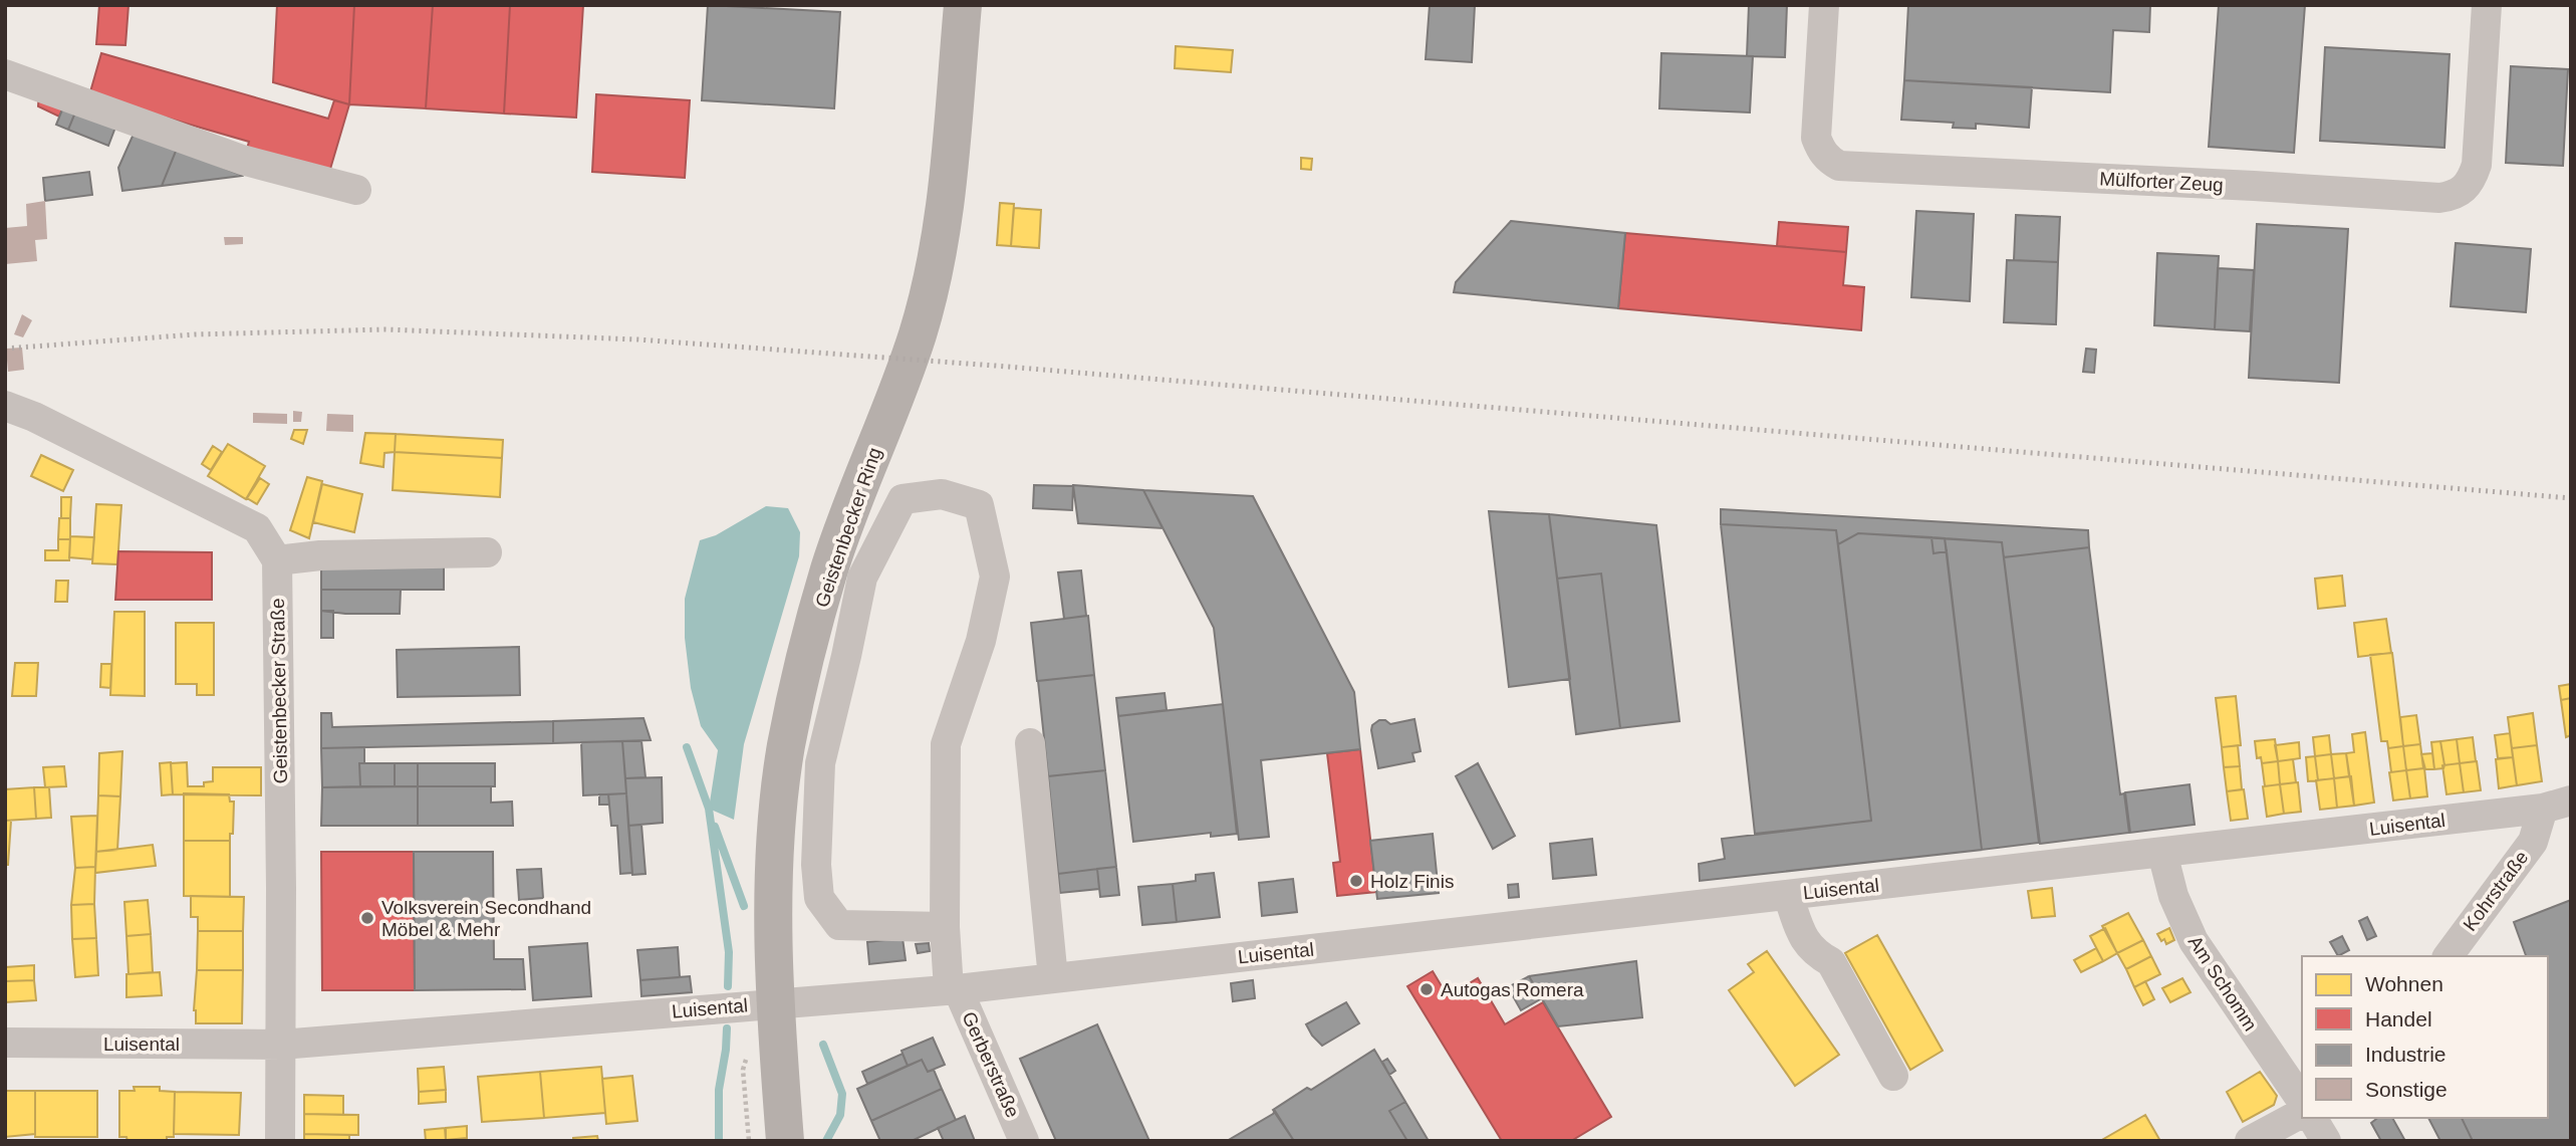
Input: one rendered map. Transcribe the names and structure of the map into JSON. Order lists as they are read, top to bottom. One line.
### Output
{"streets":{"main road":["Geistenbecker Ring"],"street":["Mülforter Zeug","Geistenbecker Straße","Luisental","Kohrstraße","Am Schomm","Gerberstraße"]},"crossings":[["Geistenbecker Ring","Luisental"],["Geistenbecker Straße","Luisental"],["Luisental","Kohrstraße"],["Luisental","Am Schomm"],["Luisental","Gerberstraße"]],"places":["Holz Finis","Volksverein Secondhand Möbel & Mehr","Autogas Romera"],"legend":["Wohnen","Handel","Industrie","Sonstige"]}
